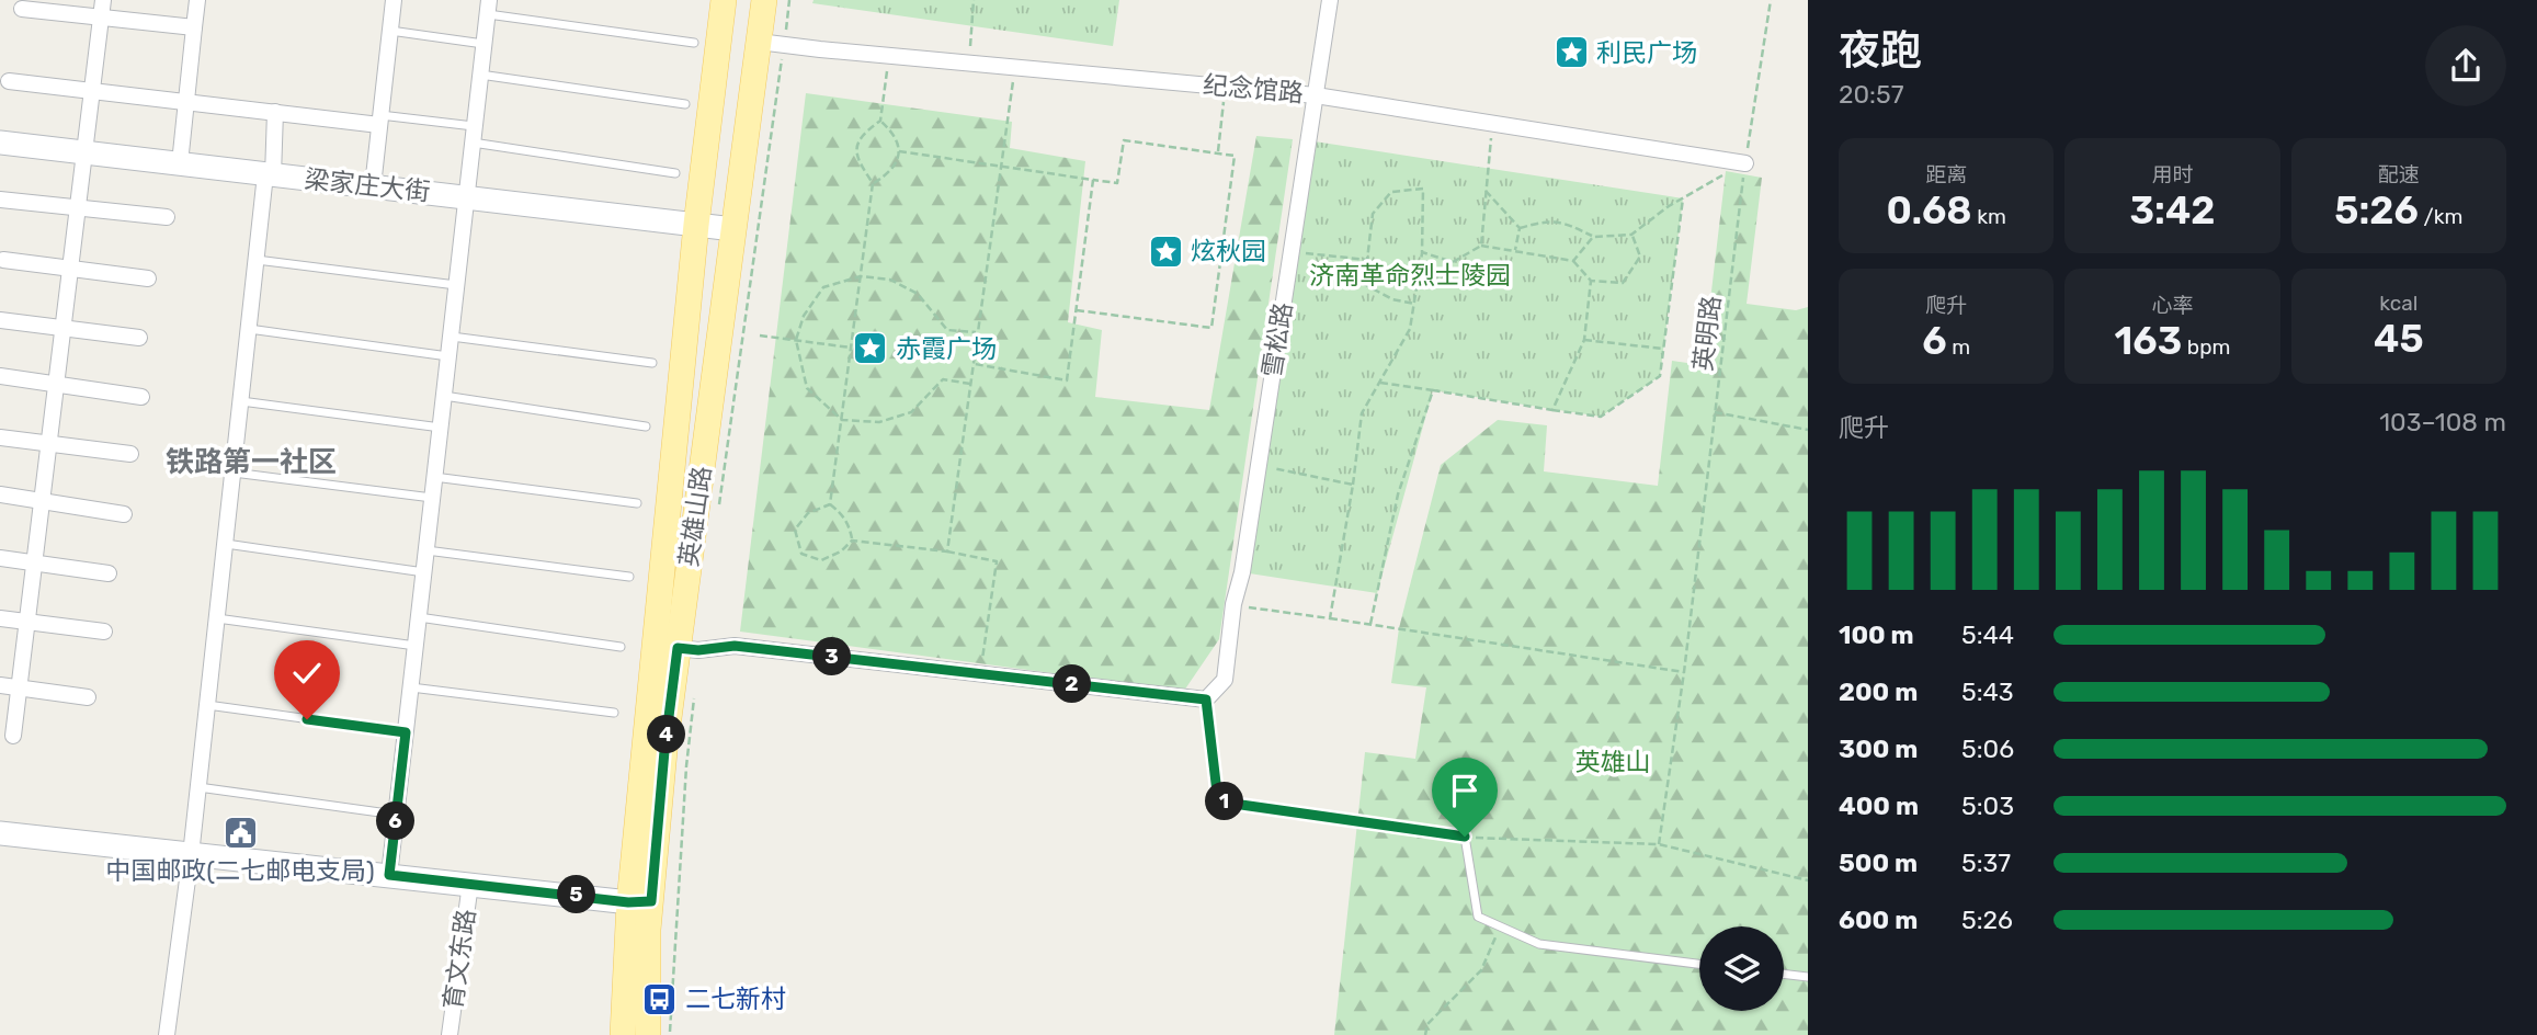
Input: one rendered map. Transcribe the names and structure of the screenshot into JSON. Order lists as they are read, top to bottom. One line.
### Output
{"streets":{"main road":["英雄山路"],"street":["纪念馆路","梁家庄大街","雪松路","育文东路"],"path":["英明路"]},"crossings":[["纪念馆路","英明路"],["纪念馆路","雪松路"],["纪念馆路","英雄山路"],["梁家庄大街","英雄山路"]],"districts":["铁路第一社区"],"parks":["济南革命烈士陵园","英雄山"],"places":{"place":["利民广场","炫秋园","赤霞广场"],"public building":["中国邮政(二七邮电支局)"],"bus stop":["二七新村"]},"page":{"heading":["夜跑","20:57"],"stats":[["距离","0.68 km"],["用时","3:42"],["配速","5:26 /km"],["爬升","6 m"],["心率","163 bpm"],["kcal","45"]],"chart":["爬升","103–108 m"],"list":[{"name":"100 m","note":"5:44"},{"name":"200 m","note":"5:43"},{"name":"300 m","note":"5:06"},{"name":"400 m","note":"5:03"},{"name":"500 m","note":"5:37"},{"name":"600 m","note":"5:26"}],"pins":["3","2","4","1","6","5"]}}
